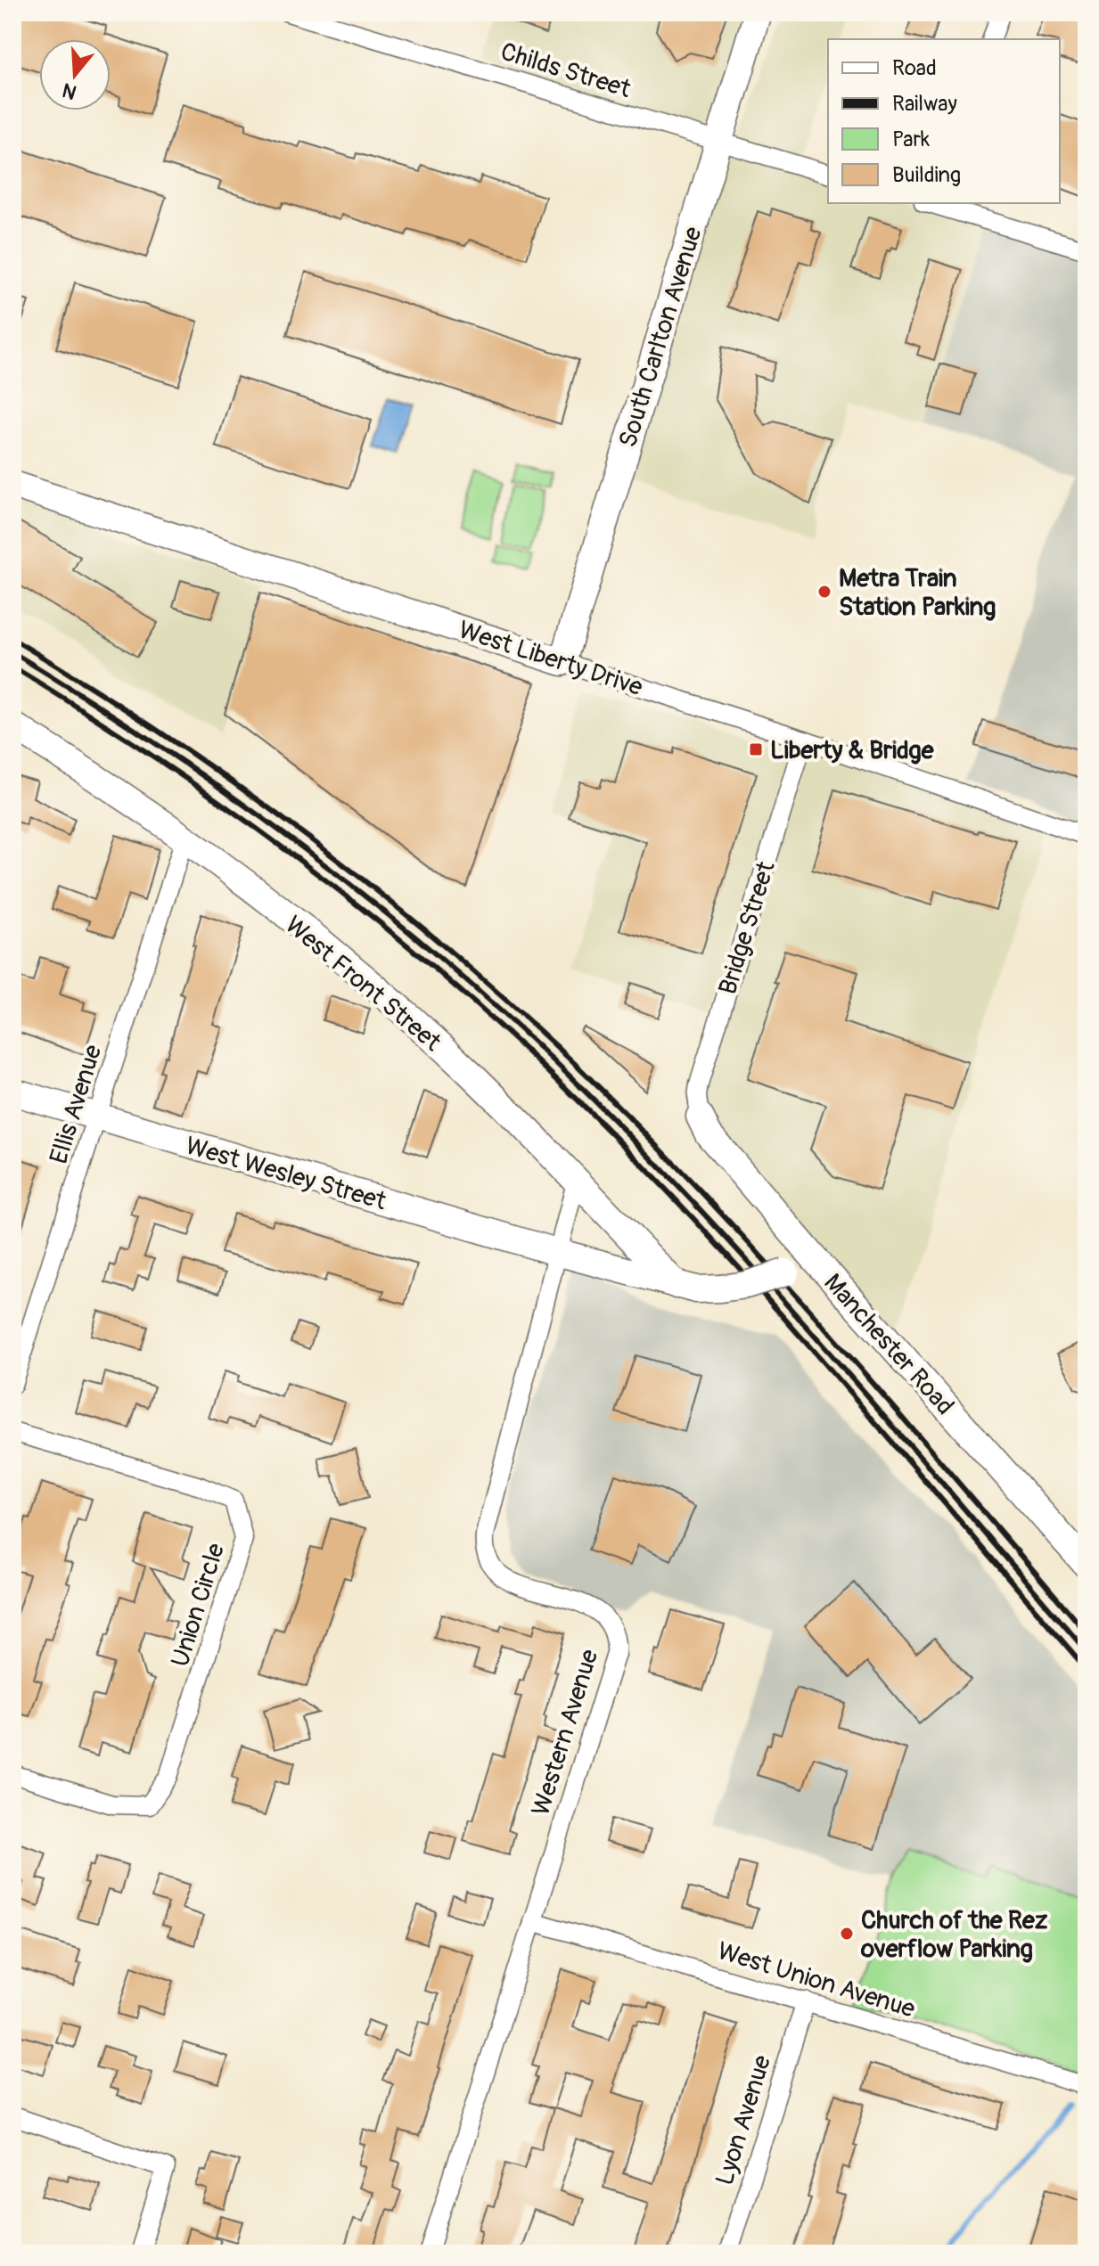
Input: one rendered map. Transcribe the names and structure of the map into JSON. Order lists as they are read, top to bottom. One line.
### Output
{"streets":{"street":["Childs Street","South Carlton Avenue","West Liberty Drive","Bridge Street","West Front Street","Ellis Avenue","West Wesley Street","Manchester Road","Union Circle","Western Avenue","West Union Avenue","Lyon Avenue"]},"crossings":[["Childs Street","South Carlton Avenue"],["South Carlton Avenue","West Liberty Drive"],["West Liberty Drive","Bridge Street"],["Bridge Street","Manchester Road"],["West Front Street","Ellis Avenue"],["West Front Street","West Wesley Street"],["Ellis Avenue","West Wesley Street"],["West Wesley Street","Western Avenue"],["Western Avenue","West Union Avenue"],["West Union Avenue","Lyon Avenue"]],"places":{"other":["Metra Train Station Parking","Church of the Rez overflow Parking"],"transit":["Liberty & Bridge"]},"legend":["Road","Railway","Park","Building"],"north":"bottom"}
